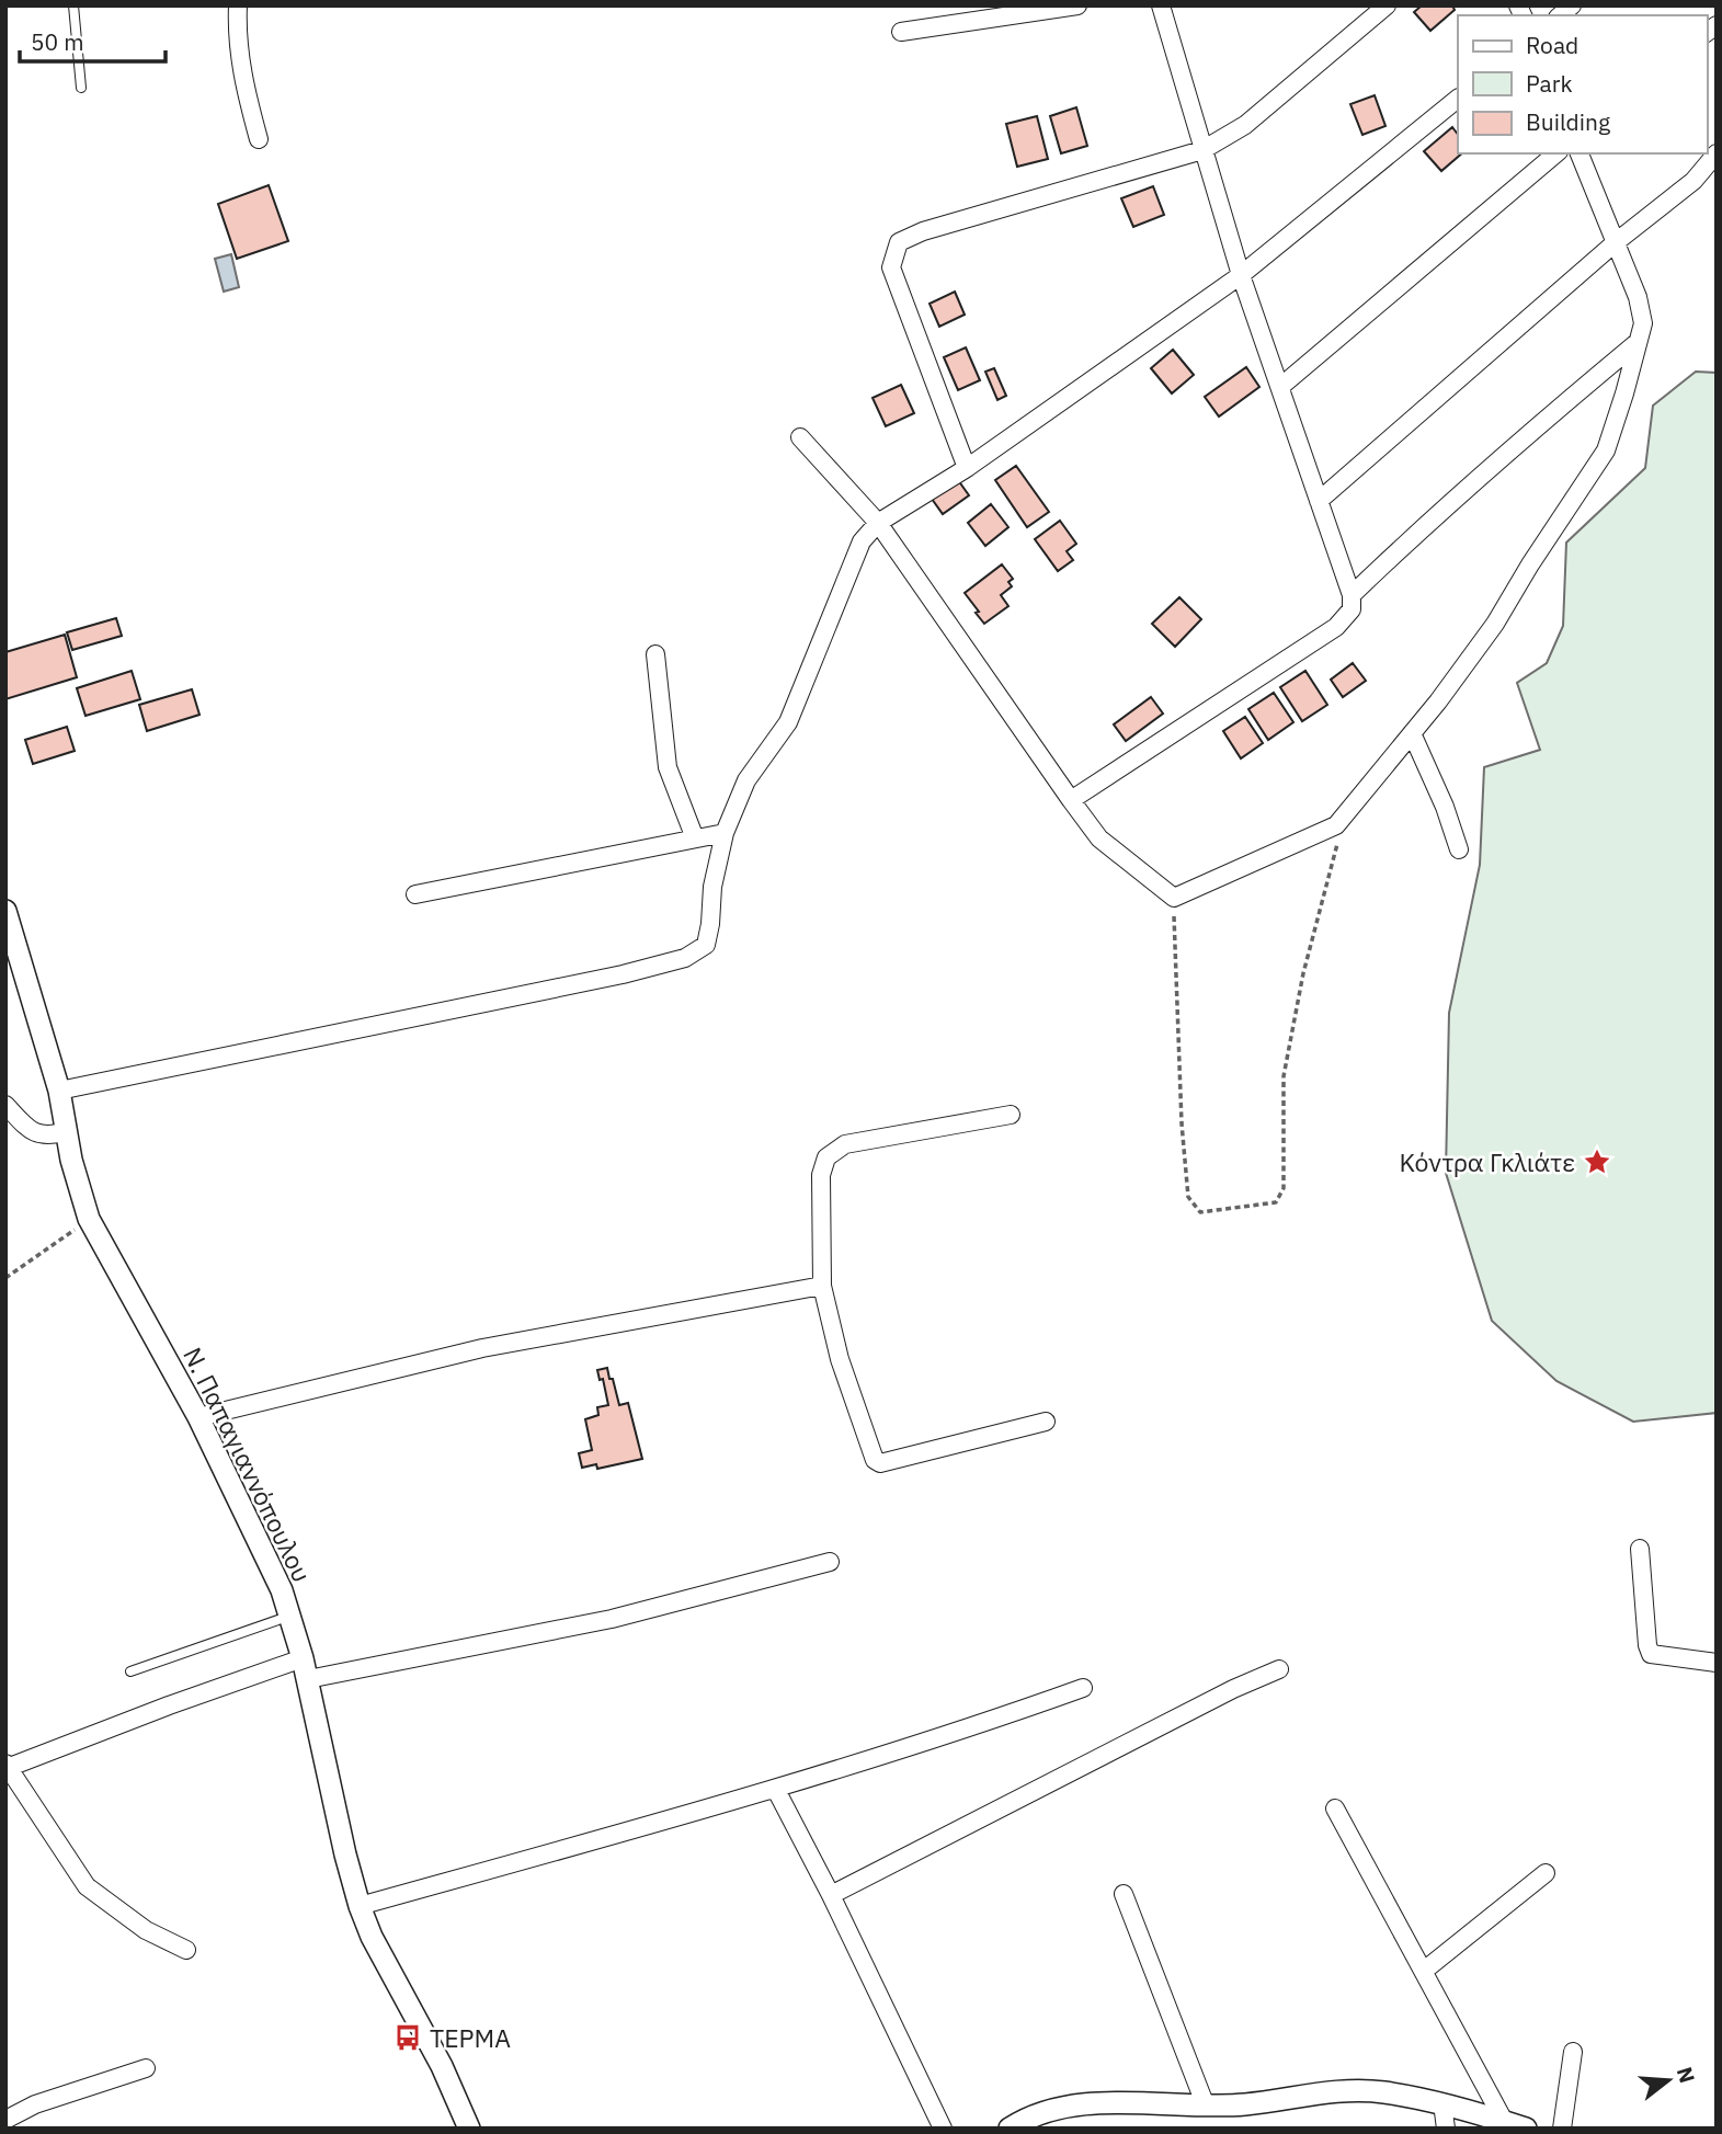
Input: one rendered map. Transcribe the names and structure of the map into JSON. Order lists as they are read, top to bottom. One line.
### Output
{"streets":{"street":["Ν. Παπαγιαννόπουλου"]},"places":{"place":["Κόντρα Γκλιάτε"],"bus stop":["ΤΕΡΜΑ"]},"legend":["Road","Park","Building"],"scale_bar":"50 m","north":"right"}
